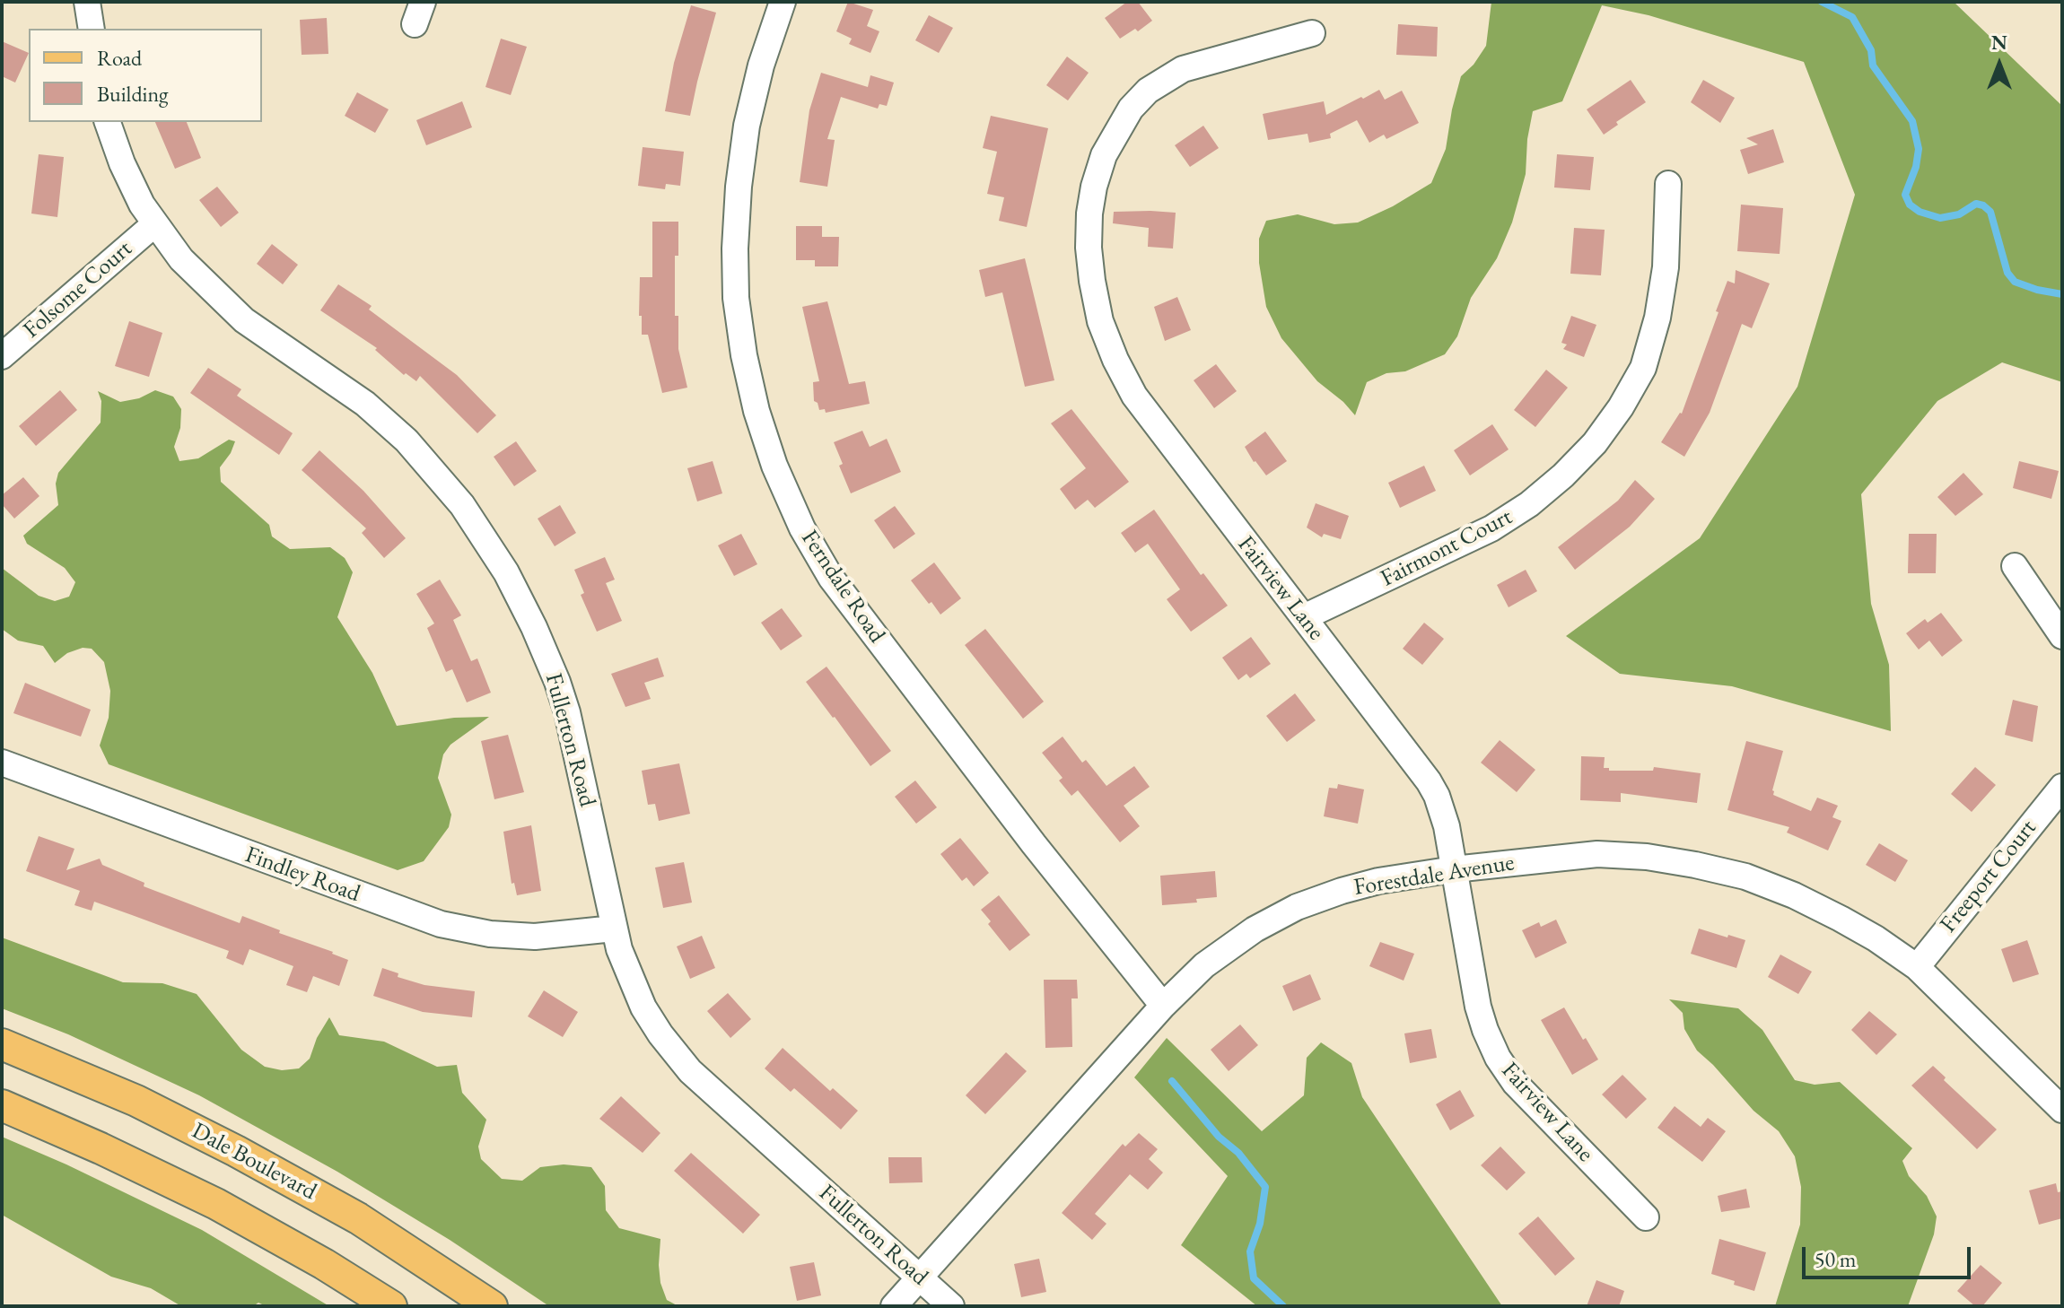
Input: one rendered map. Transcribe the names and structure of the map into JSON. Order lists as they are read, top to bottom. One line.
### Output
{"streets":{"main road":["Dale Boulevard"],"street":["Folsome Court","Fairmont Court","Ferndale Road","Fairview Lane","Fullerton Road","Findley Road","Forestdale Avenue","Freeport Court"]},"crossings":[["Folsome Court","Fullerton Road"],["Fairmont Court","Fairview Lane"],["Ferndale Road","Forestdale Avenue"],["Fairview Lane","Forestdale Avenue"],["Fullerton Road","Findley Road"],["Fullerton Road","Forestdale Avenue"],["Forestdale Avenue","Freeport Court"]],"legend":["Road","Building"],"scale_bar":"50 m","north":"top"}
